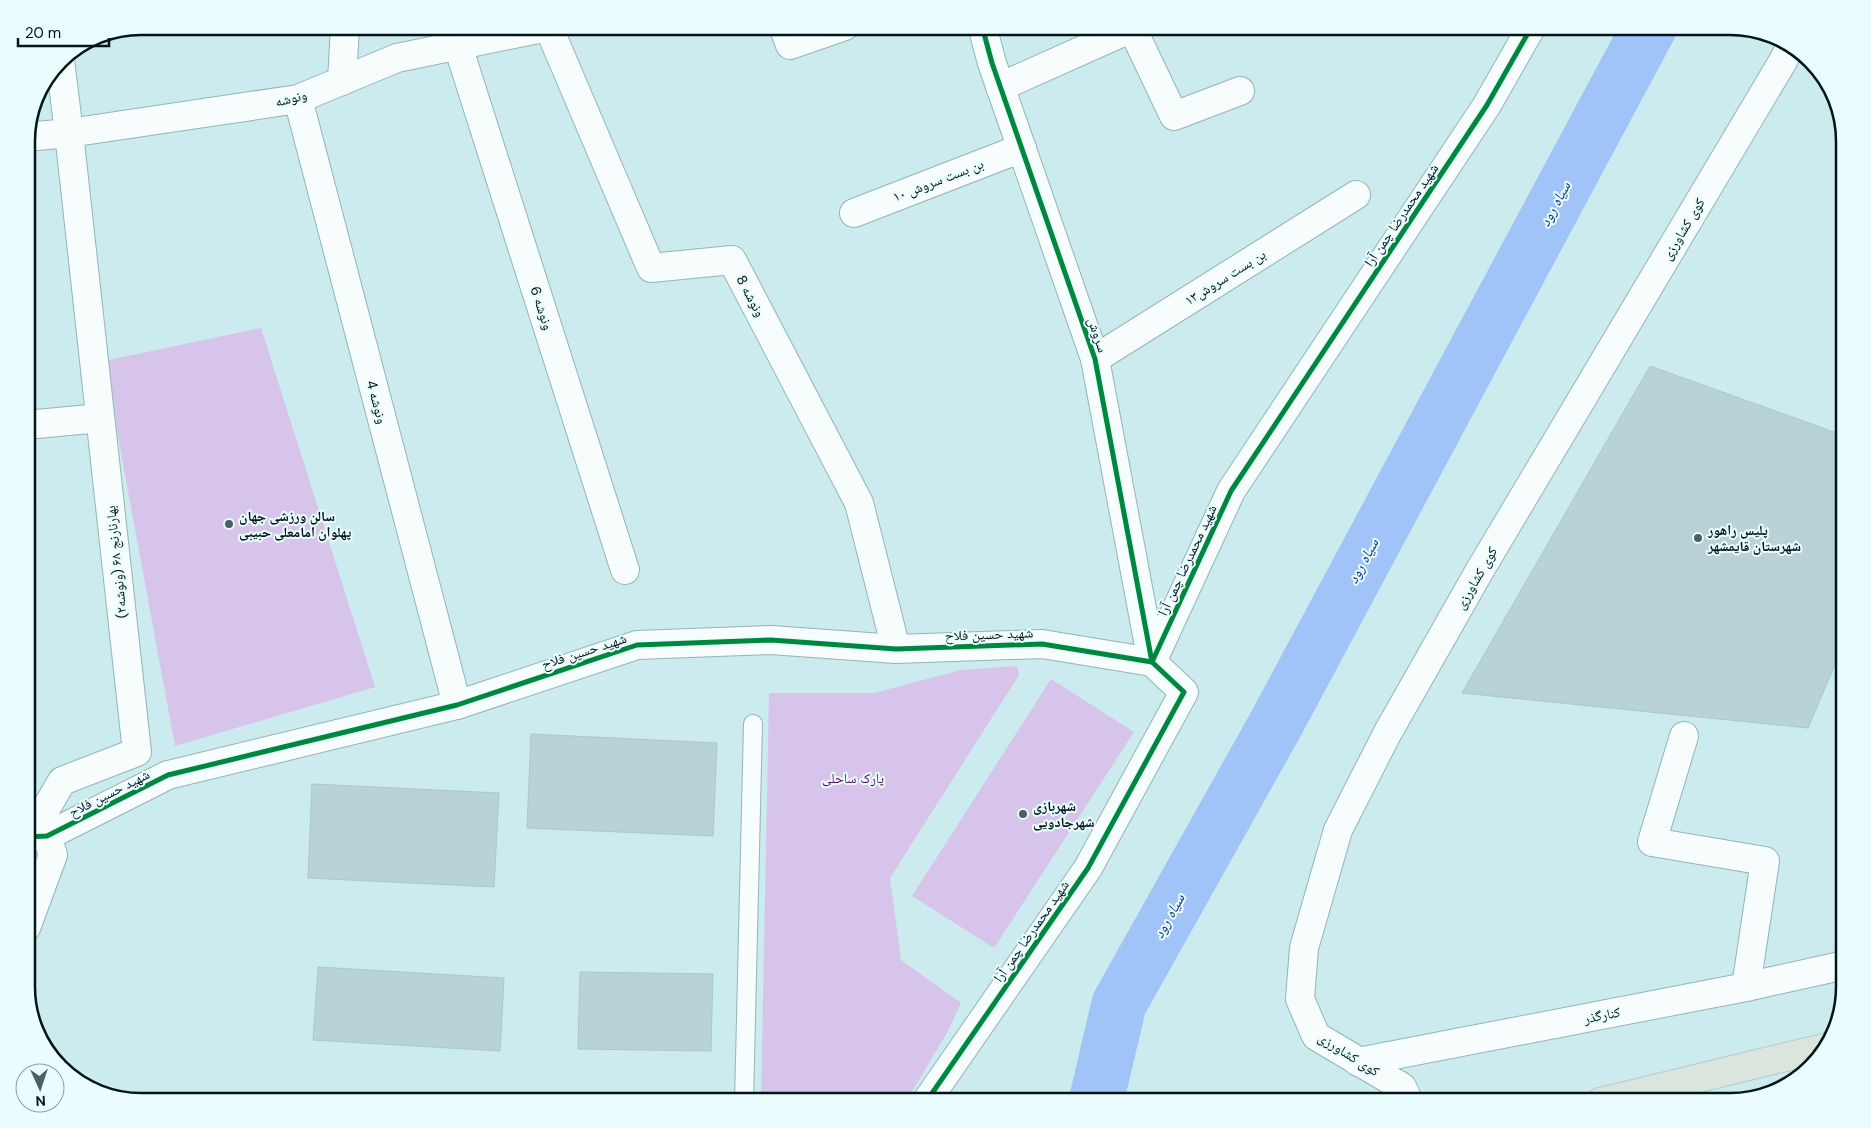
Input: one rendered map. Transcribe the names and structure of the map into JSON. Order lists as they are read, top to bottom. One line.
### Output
{"streets":{"street":["ونوشه","بن بست سروش ۱۰","شهید محمدرضا چمن آرا","کوی کشاورزی","بن بست سروش۱۳","ونوشه 8","ونوشه 6","سروش","ونوشه 4","بهارنارنج ۶۸ (ونوشه۲)","شهید حسین فلاح","کنارگذر"]},"crossings":[["ونوشه","ونوشه 6"],["ونوشه","ونوشه 4"],["ونوشه","بهارنارنج ۶۸ (ونوشه۲)"],["بن بست سروش ۱۰","سروش"],["شهید محمدرضا چمن آرا","سروش"],["شهید محمدرضا چمن آرا","شهید حسین فلاح"],["کوی کشاورزی","کنارگذر"],["بن بست سروش۱۳","سروش"],["ونوشه 8","شهید حسین فلاح"],["سروش","شهید حسین فلاح"],["ونوشه 4","شهید حسین فلاح"],["بهارنارنج ۶۸ (ونوشه۲)","شهید حسین فلاح"]],"water":["سیاه رود"],"parks":["پارک ساحلی"],"places":["سالن ورزشی جهان پهلوان امامعلی حبیبی","پلیس راهور شهرستان قایمشهر","شهربازی شهرجادویی"],"scale_bar":"20 m","north":"bottom"}
